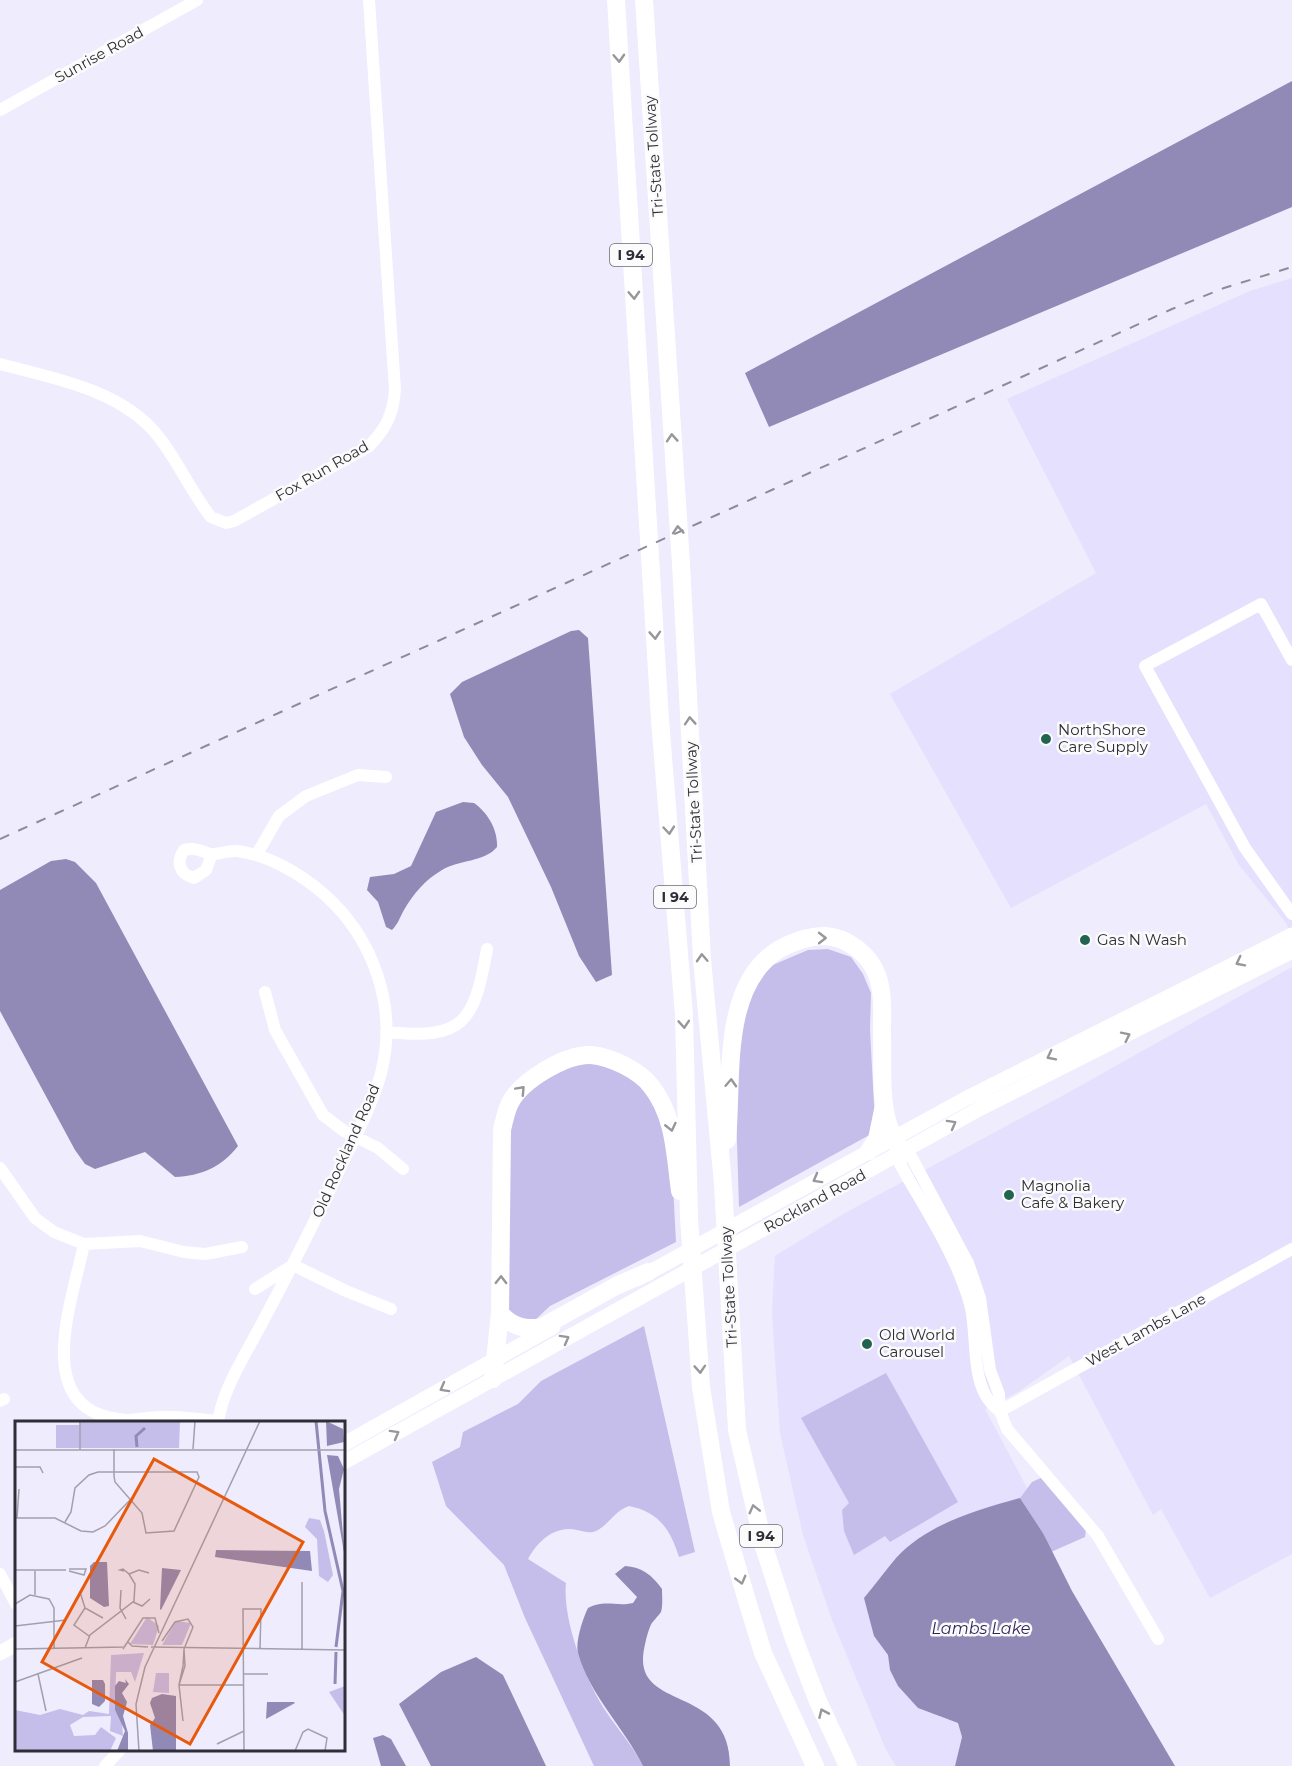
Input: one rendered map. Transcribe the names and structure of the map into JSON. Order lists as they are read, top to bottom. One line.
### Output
{"streets":{"highway":["Tri-State Tollway","I 94"],"main road":["Rockland Road"],"street":["Sunrise Road","Fox Run Road","Old Rockland Road","West Lambs Lane"]},"water":["Lambs Lake"],"places":["NorthShore Care Supply","Gas N Wash","Magnolia Cafe & Bakery","Old World Carousel"]}
